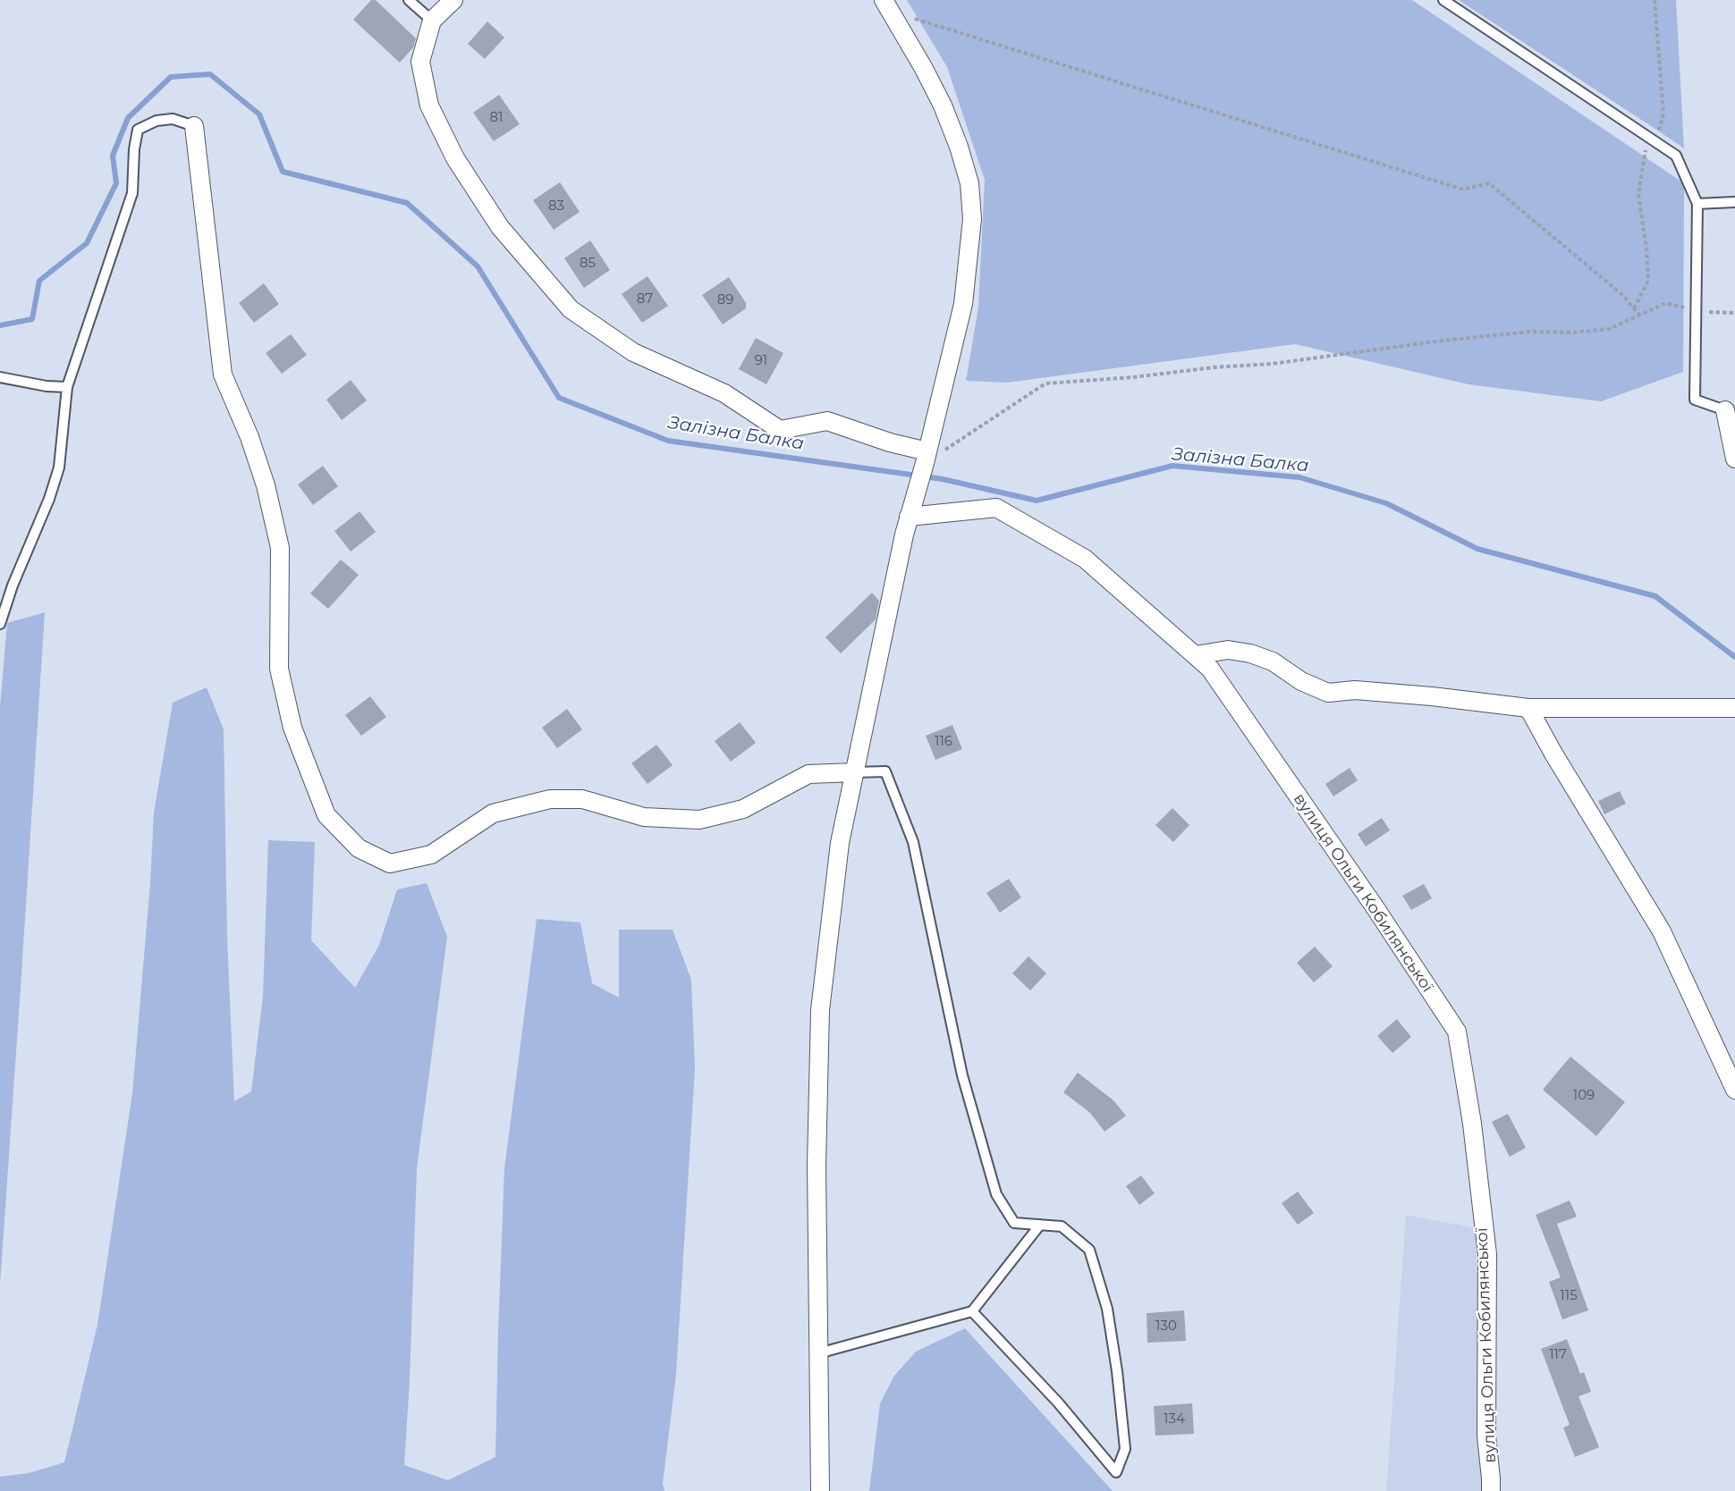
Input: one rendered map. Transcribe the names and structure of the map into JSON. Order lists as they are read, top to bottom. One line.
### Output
{"streets":{"street":["вулиця Ольги Кобилянської"]},"water":["Залізна Балка"],"house_numbers":["81","83","85","87","89","91","116","109","115","130","117","134"]}
